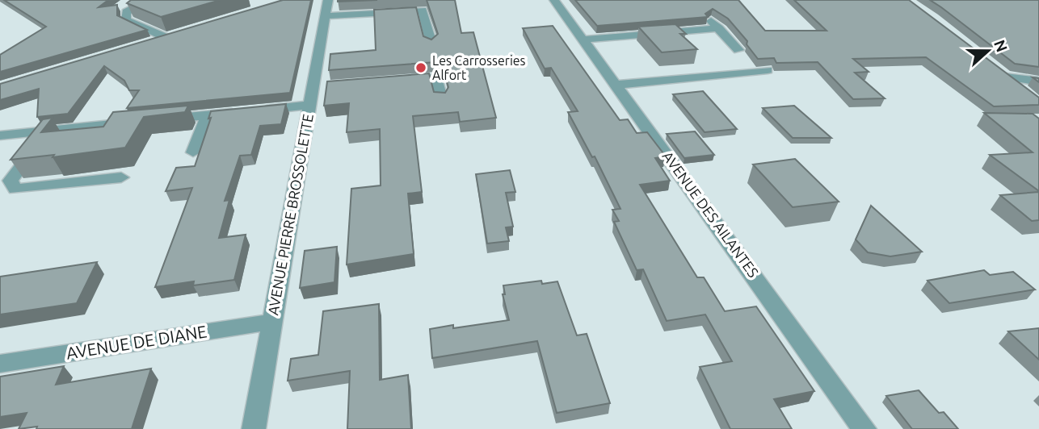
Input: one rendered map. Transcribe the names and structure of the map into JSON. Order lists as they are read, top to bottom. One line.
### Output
{"streets":{"street":["AVENUE PIERRE BROSSOLETTE","AVENUE DES AILANTES","AVENUE DE DIANE"]},"crossings":[["AVENUE PIERRE BROSSOLETTE","AVENUE DE DIANE"]],"places":["Les Carrosseries Alfort"],"north":"right"}
